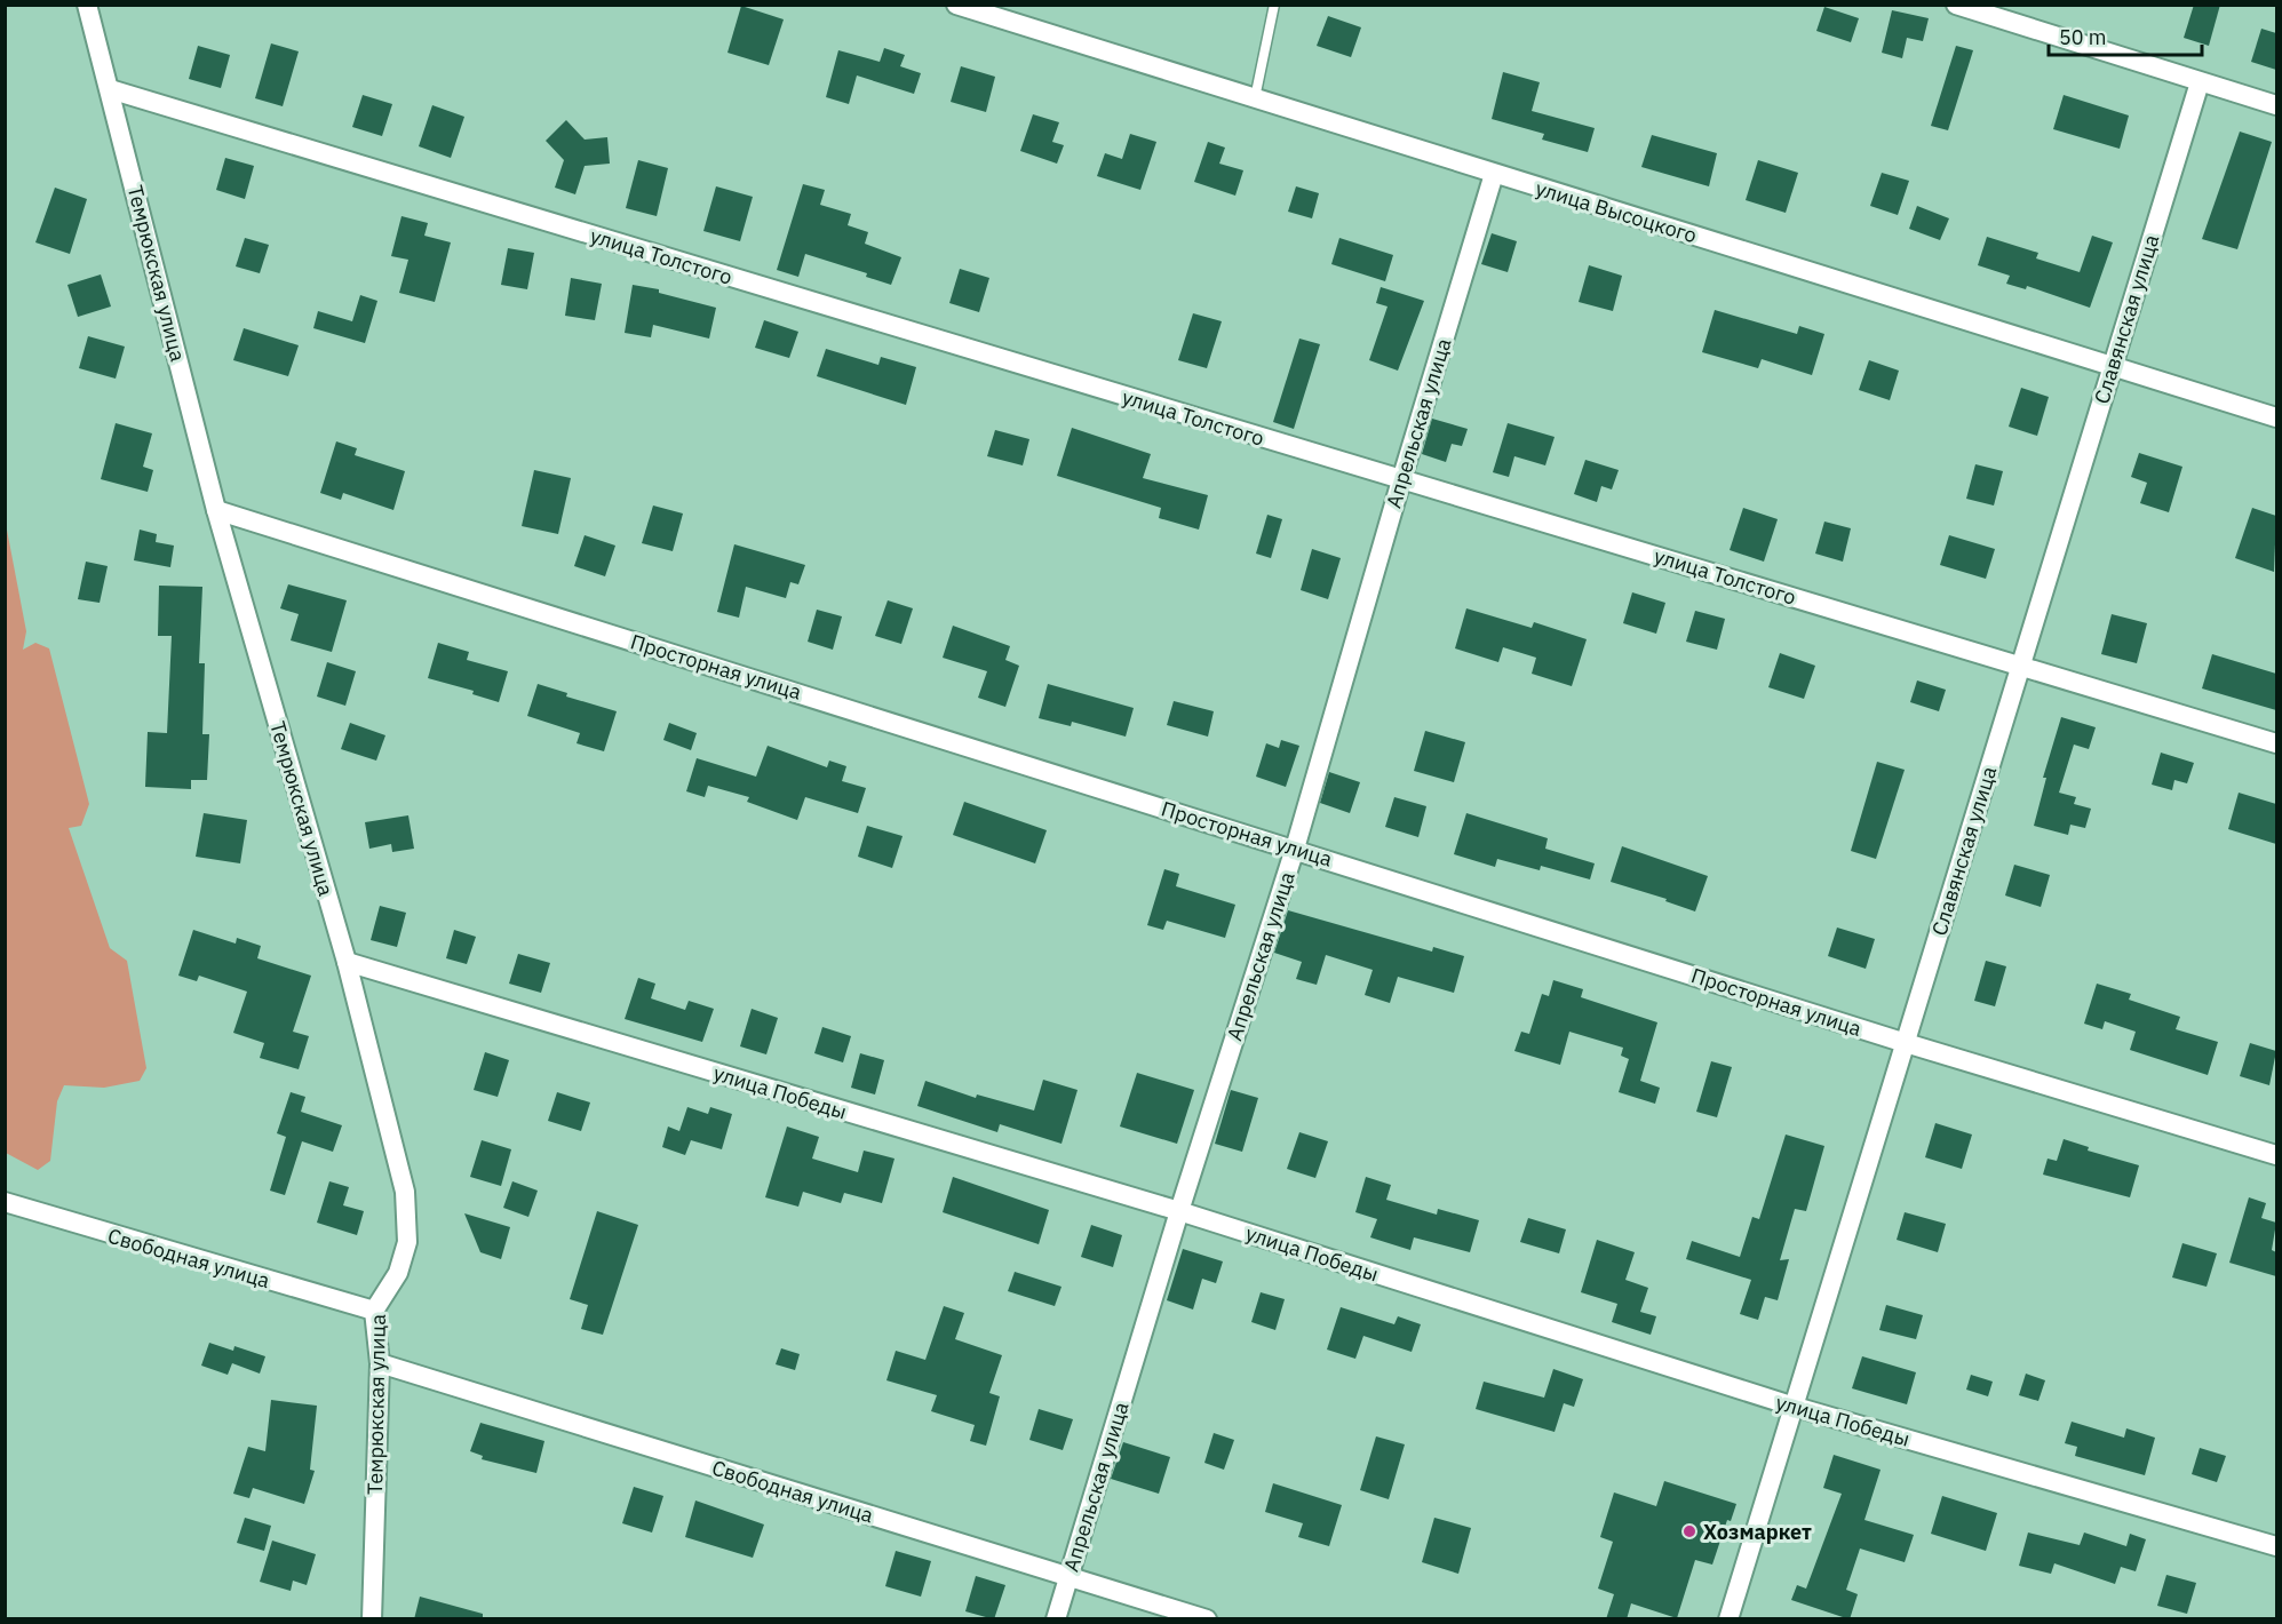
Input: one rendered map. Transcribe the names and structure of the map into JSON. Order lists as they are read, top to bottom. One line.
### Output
{"streets":{"street":["улица Высоцкого","улица Толстого","Темрюкская улица","Славянская улица","Апрельская улица","Просторная улица","улица Победы","Свободная улица"]},"crossings":[["улица Высоцкого","Славянская улица"],["улица Высоцкого","Апрельская улица"],["улица Толстого","Темрюкская улица"],["улица Толстого","Славянская улица"],["улица Толстого","Апрельская улица"],["Темрюкская улица","Просторная улица"],["Темрюкская улица","улица Победы"],["Темрюкская улица","Свободная улица"],["Славянская улица","Просторная улица"],["Славянская улица","улица Победы"],["Апрельская улица","Просторная улица"],["Апрельская улица","улица Победы"],["Апрельская улица","Свободная улица"]],"places":["Хозмаркет"],"scale_bar":"50 m"}
